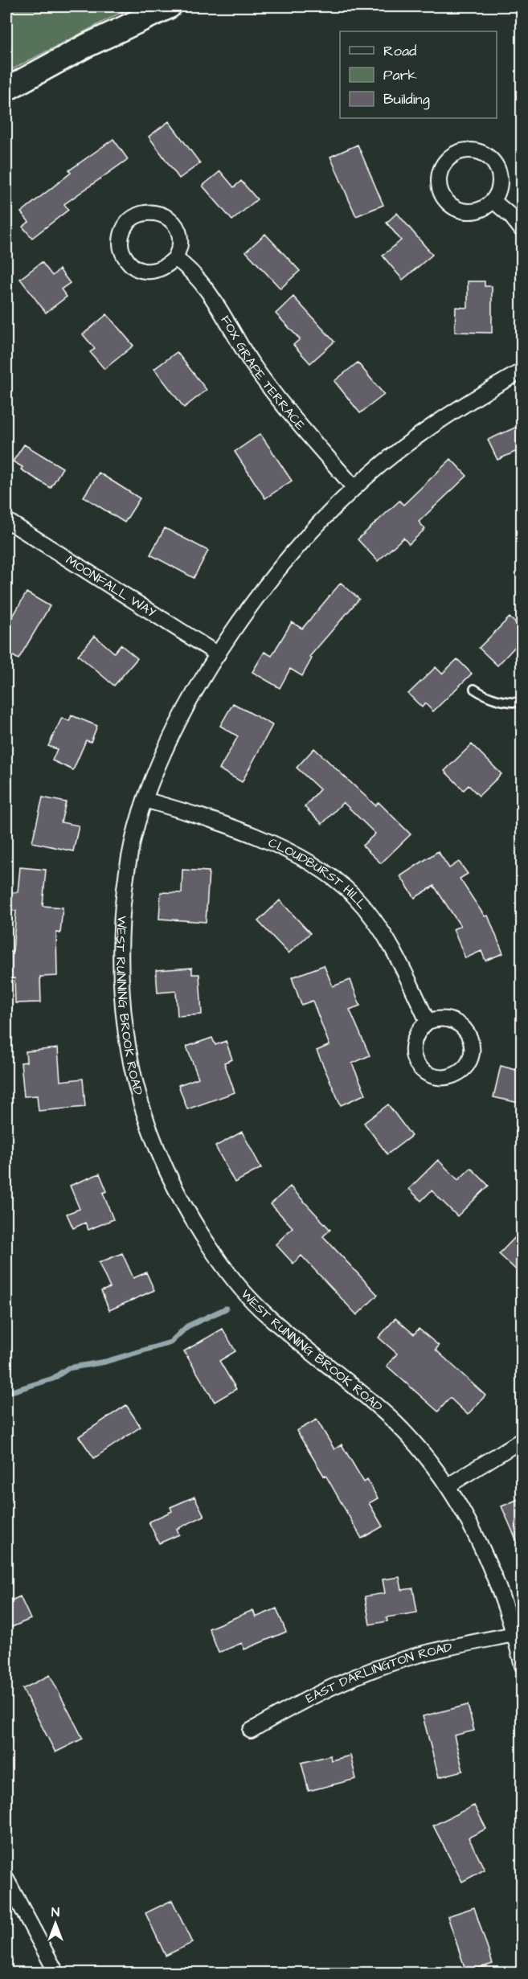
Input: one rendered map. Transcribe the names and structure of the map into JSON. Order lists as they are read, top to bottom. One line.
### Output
{"streets":{"street":["FOX GRAPE TERRACE","MOONFALL WAY","CLOUDBURST HILL","WEST RUNNING BROOK ROAD","EAST DARLINGTON ROAD"]},"crossings":[["FOX GRAPE TERRACE","WEST RUNNING BROOK ROAD"],["MOONFALL WAY","WEST RUNNING BROOK ROAD"],["CLOUDBURST HILL","WEST RUNNING BROOK ROAD"],["WEST RUNNING BROOK ROAD","EAST DARLINGTON ROAD"]],"legend":["Road","Park","Building"],"north":"top"}
